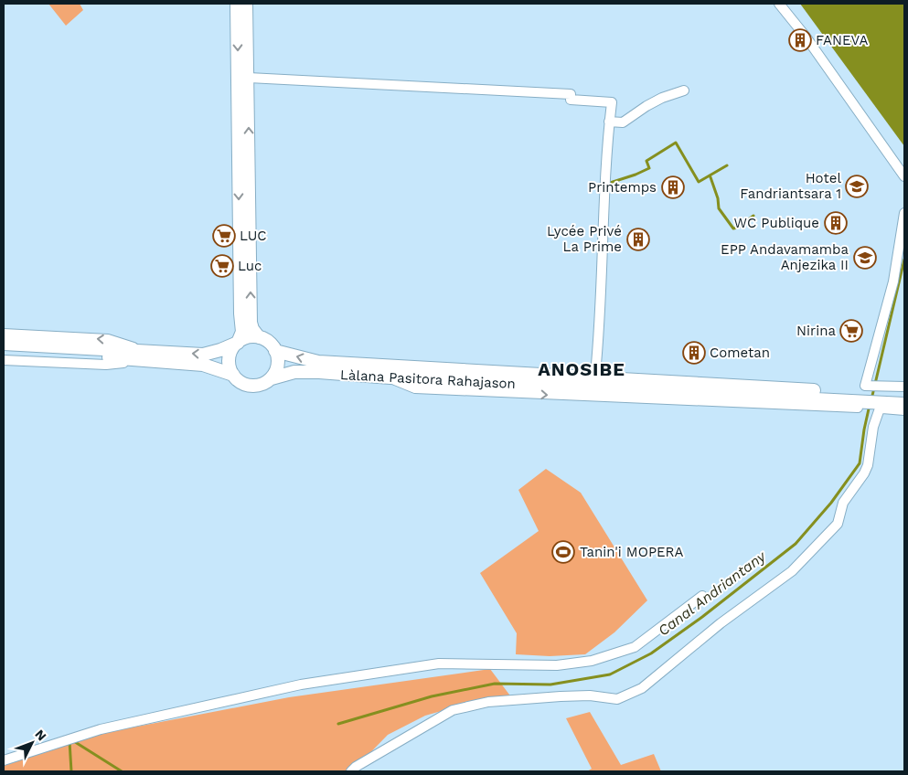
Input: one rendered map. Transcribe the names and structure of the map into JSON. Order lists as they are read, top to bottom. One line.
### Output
{"streets":{"main road":["Làlana Pasitora Rahajason"]},"districts":["ANOSIBE"],"water":["Canal Andriantany"],"places":{"building":["FANEVA","Printemps","WC Publique","Lycée Privé La Prime","Cometan"],"school or university":["Hotel Fandriantsara 1","EPP Andavamamba Anjezika II"],"supermarket":["LUC","Luc","Nirina"],"sports":["Tanin'i MOPERA"]},"north":"top right"}
